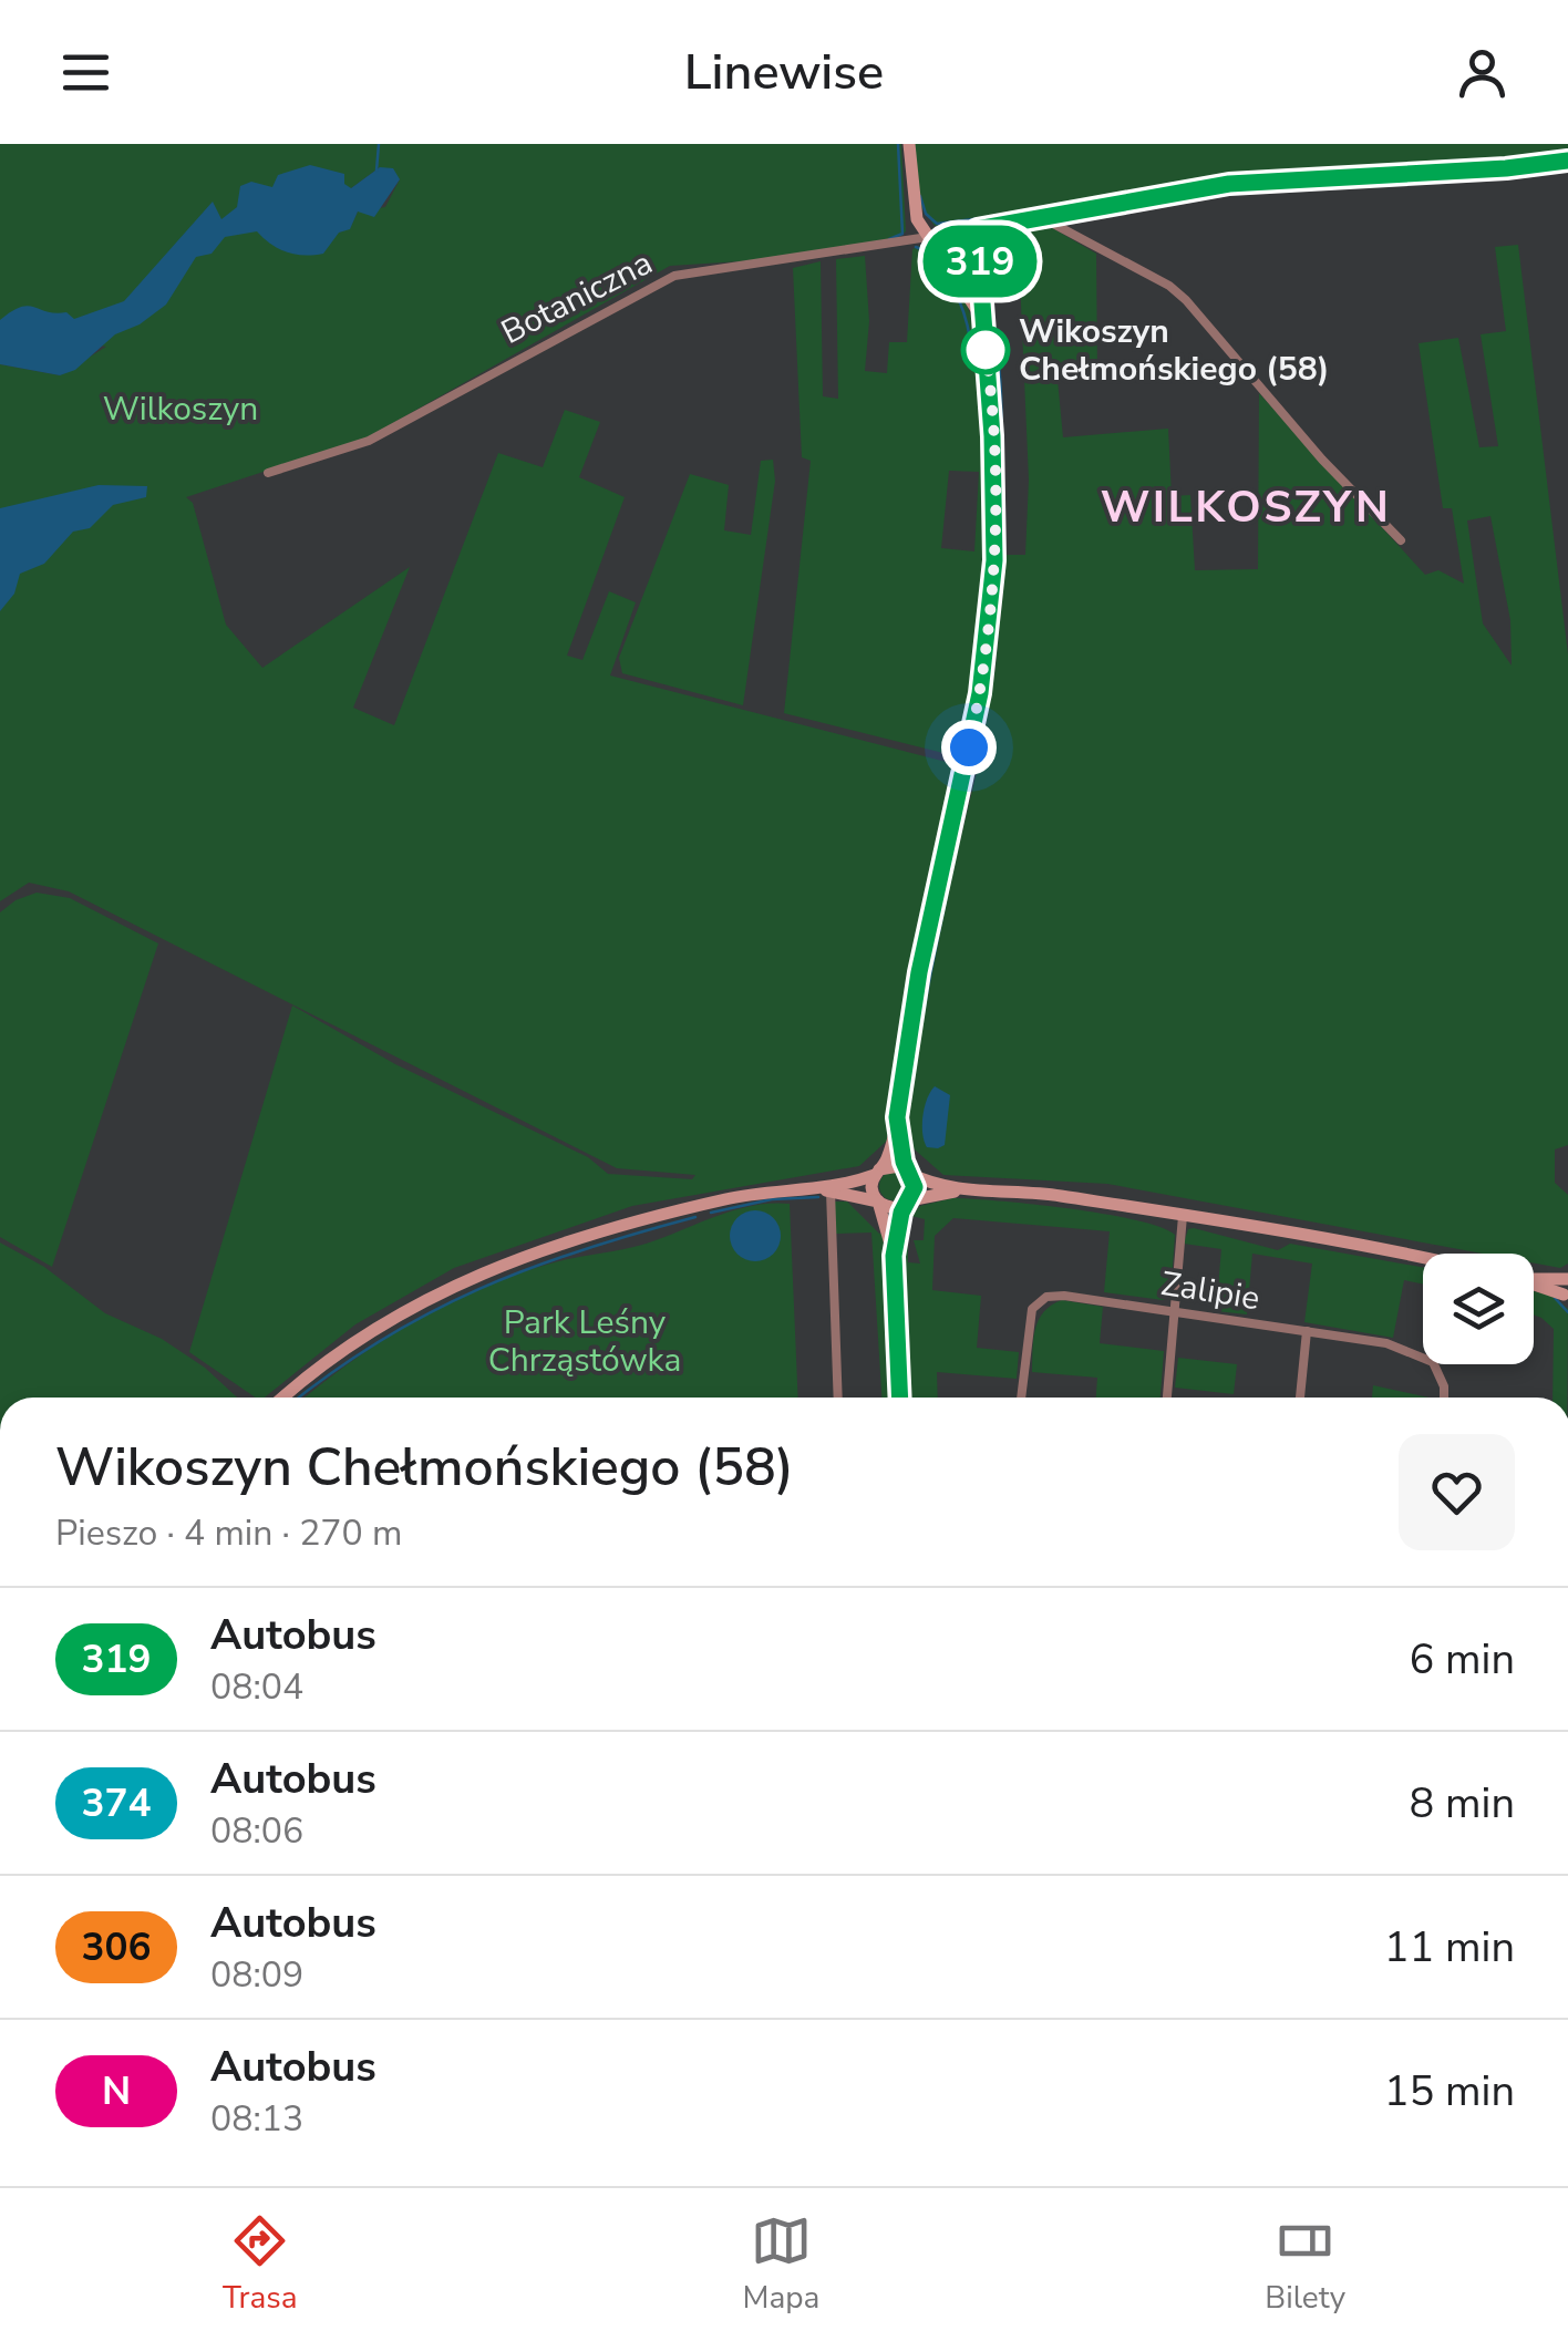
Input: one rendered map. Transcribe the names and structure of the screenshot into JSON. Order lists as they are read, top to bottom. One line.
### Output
{"streets":{"street":["Botaniczna","Zalipie"]},"districts":["WILKOSZYN"],"parks":["Wilkoszyn","Park Leśny Chrząstówka"],"places":["Wikoszyn Chełmońskiego (58)"],"lines":["bus line 319"],"page":{"header":"Linewise","on_map":"319","heading":["Wikoszyn Chełmońskiego (58)","Pieszo · 4 min · 270 m"],"list":[{"mark":"319","name":"Autobus","note":"08:04","value":"6 min"},{"mark":"374","name":"Autobus","note":"08:06","value":"8 min"},{"mark":"306","name":"Autobus","note":"08:09","value":"11 min"},{"mark":"N","name":"Autobus","note":"08:13","value":"15 min"}],"tabs":["Trasa","Mapa","Bilety"]}}
